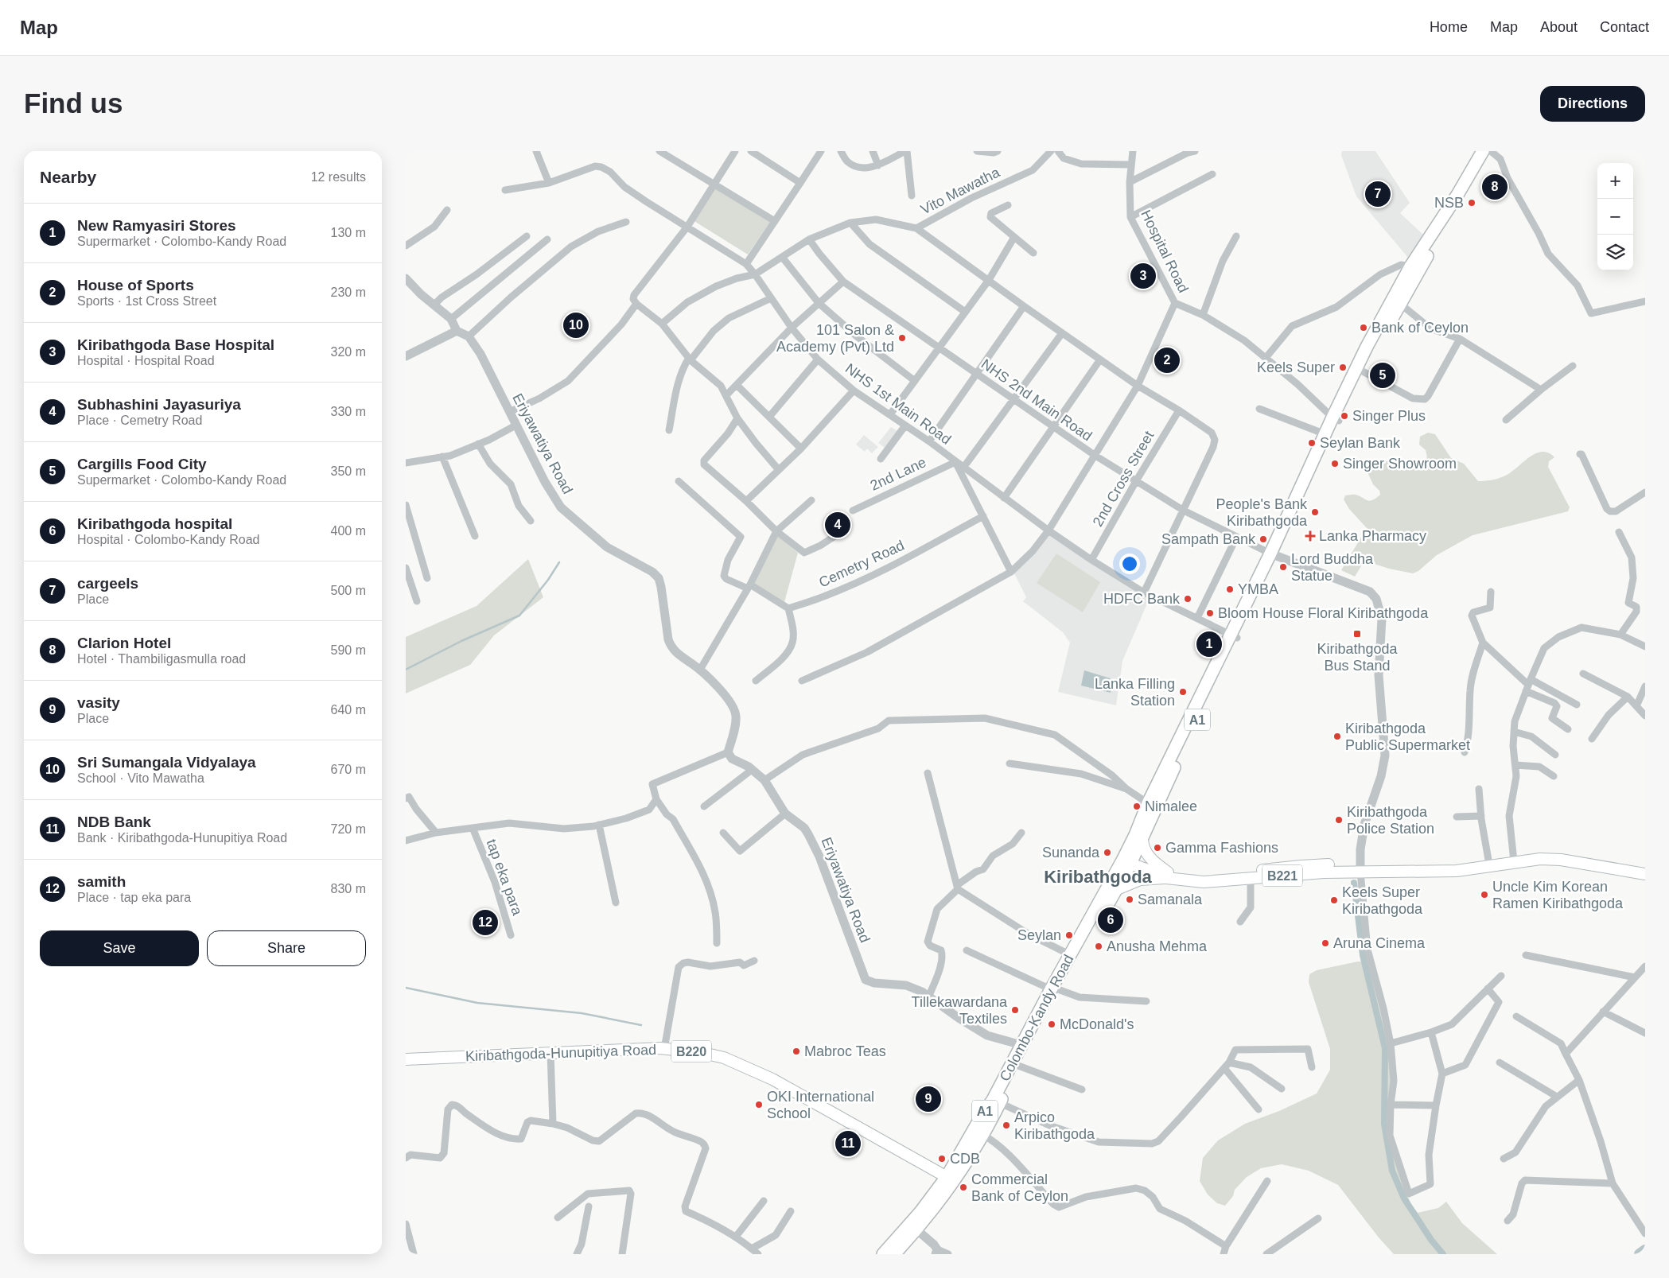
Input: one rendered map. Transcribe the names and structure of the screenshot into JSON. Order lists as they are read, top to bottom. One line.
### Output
{"streets":{"highway":["A1","Colombo-Kandy Road"],"main road":["B221","B220","Kiribathgoda-Hunupitiya Road"],"street":["Vito Mawatha","Hospital Road","NHS 2nd Main Road","NHS 1st Main Road","Eriyawatiya Road","2nd Lane","2nd Cross Street","Cemetry Road","tap eka para"]},"crossings":[["Vito Mawatha","NHS 2nd Main Road"],["Vito Mawatha","NHS 1st Main Road"],["Hospital Road","Colombo-Kandy Road"],["NHS 2nd Main Road","2nd Cross Street"],["NHS 2nd Main Road","Colombo-Kandy Road"],["NHS 1st Main Road","2nd Lane"],["NHS 1st Main Road","2nd Cross Street"],["NHS 1st Main Road","Colombo-Kandy Road"],["Eriyawatiya Road","Colombo-Kandy Road"],["B221","Colombo-Kandy Road"],["Colombo-Kandy Road","Kiribathgoda-Hunupitiya Road"]],"districts":["Kiribathgoda"],"places":{"other":["NSB","Bank of Ceylon","101 Salon & Academy (Pvt) Ltd","Keels Super","Singer Plus","Seylan Bank","Singer Showroom","People's Bank Kiribathgoda","Sampath Bank","Lord Buddha Statue","YMBA","HDFC Bank","Bloom House Floral Kiribathgoda","Lanka Filling Station","Kiribathgoda Public Supermarket","Nimalee","Kiribathgoda Police Station","Gamma Fashions","Sunanda","Uncle Kim Korean Ramen Kiribathgoda","Samanala","Keels Super Kiribathgoda","Seylan","Aruna Cinema","Anusha Mehma","Tillekawardana Textiles","McDonald's","Mabroc Teas","OKI International School","Arpico Kiribathgoda","CDB","Commercial Bank of Ceylon"],"health":["Lanka Pharmacy"],"transit":["Kiribathgoda Bus Stand"]},"page":{"header":"Map","nav":["Home","Map","About","Contact"],"buttons":["Directions",["Save","Share"]],"title":"Find us","heading":["Nearby","12 results"],"map_buttons":["+","−"],"pins":["8","7","3","10","2","5","4","1","6","12","9","11"],"list":[{"mark":"1","name":"New Ramyasiri Stores","note":"Supermarket · Colombo-Kandy Road","value":"130 m"},{"mark":"2","name":"House of Sports","note":"Sports · 1st Cross Street","value":"230 m"},{"mark":"3","name":"Kiribathgoda Base Hospital","note":"Hospital · Hospital Road","value":"320 m"},{"mark":"4","name":"Subhashini Jayasuriya","note":"Place · Cemetry Road","value":"330 m"},{"mark":"5","name":"Cargills Food City","note":"Supermarket · Colombo-Kandy Road","value":"350 m"},{"mark":"6","name":"Kiribathgoda hospital","note":"Hospital · Colombo-Kandy Road","value":"400 m"},{"mark":"7","name":"cargeels","note":"Place","value":"500 m"},{"mark":"8","name":"Clarion Hotel","note":"Hotel · Thambiligasmulla road","value":"590 m"},{"mark":"9","name":"vasity","note":"Place","value":"640 m"},{"mark":"10","name":"Sri Sumangala Vidyalaya","note":"School · Vito Mawatha","value":"670 m"},{"mark":"11","name":"NDB Bank","note":"Bank · Kiribathgoda-Hunupitiya Road","value":"720 m"},{"mark":"12","name":"samith","note":"Place · tap eka para","value":"830 m"}]}}
